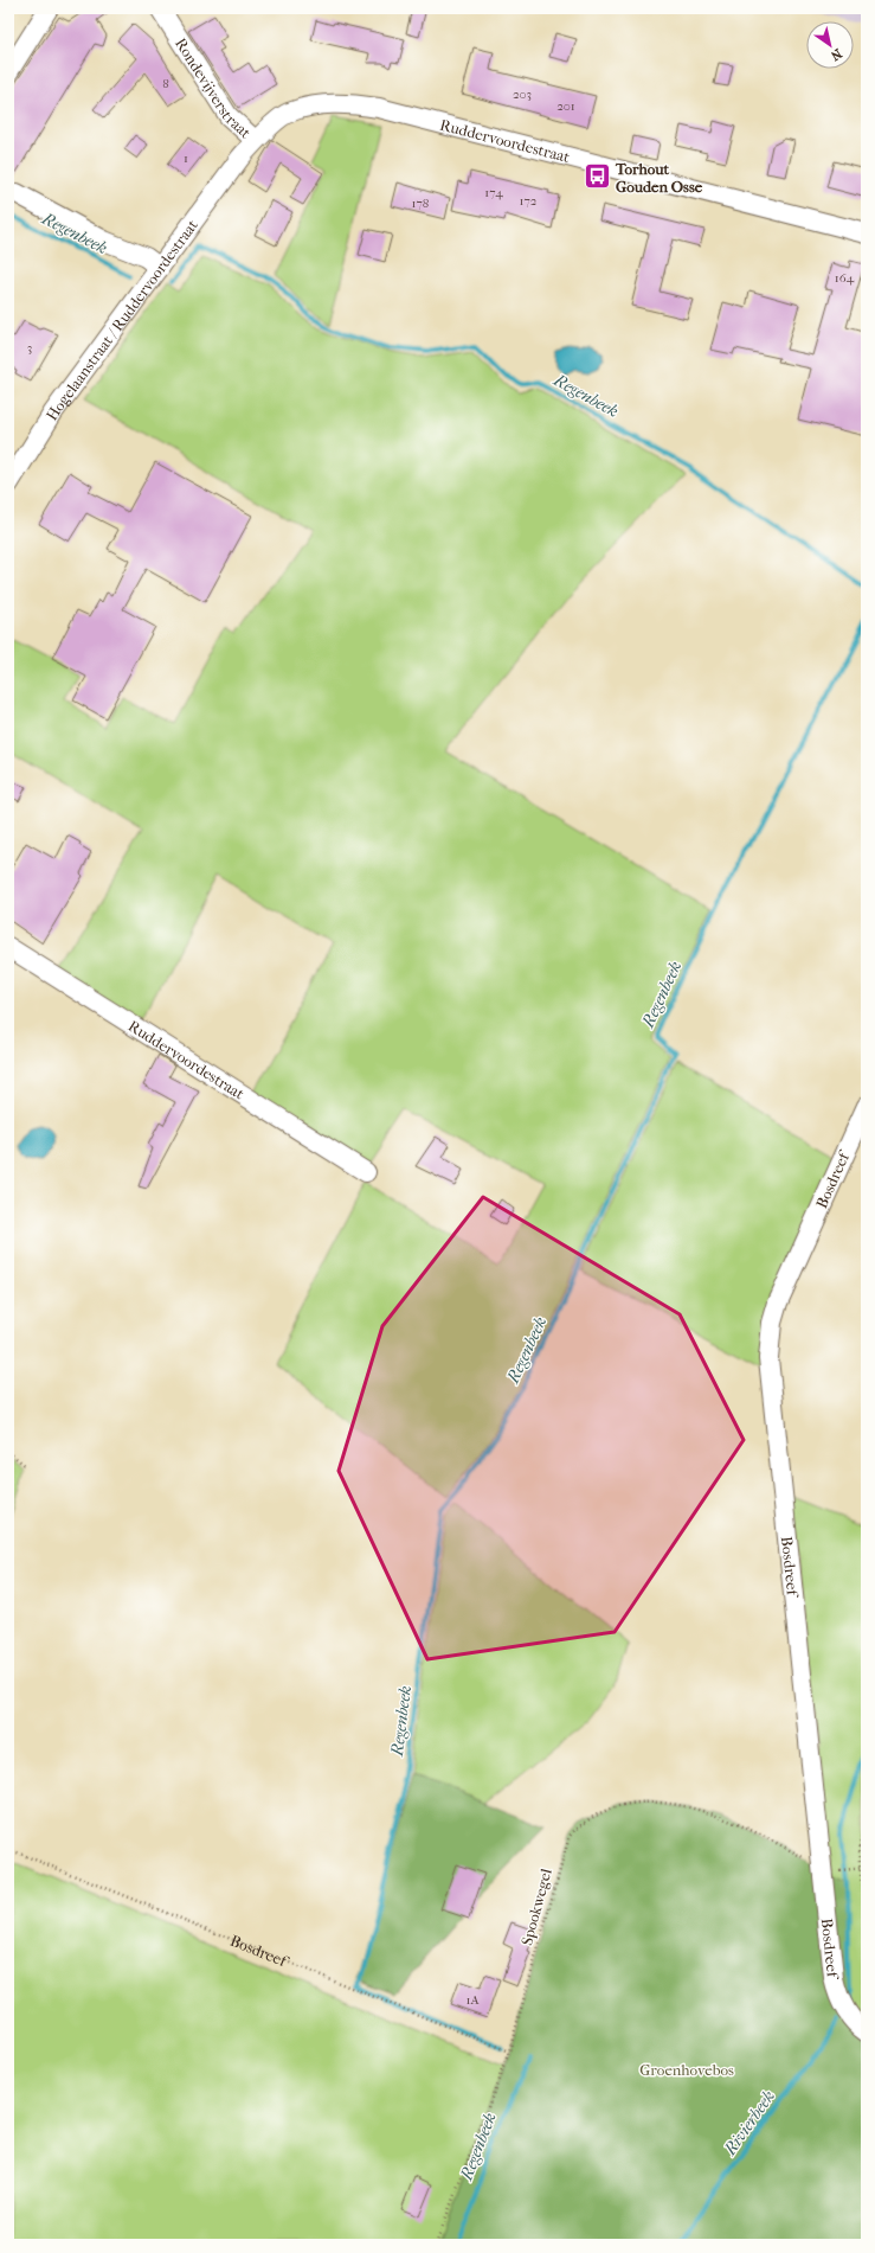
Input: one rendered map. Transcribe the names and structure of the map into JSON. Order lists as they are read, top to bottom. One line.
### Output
{"streets":{"street":["Rondevijverstraat","Ruddervoordestraat","Hogelaanstraat / Ruddervoordestraat","Bosdreef"],"path":["Spookwegel"]},"crossings":[["Rondevijverstraat","Ruddervoordestraat"],["Ruddervoordestraat","Hogelaanstraat / Ruddervoordestraat"],["Bosdreef","Spookwegel"]],"water":["Regenbeek","Rivierbeek"],"parks":["Groenhovebos"],"places":{"bus stop":["Torhout Gouden Osse"]},"house_numbers":["8","203","201","1","174","172","178","164","3","1A"],"north":"bottom right"}
